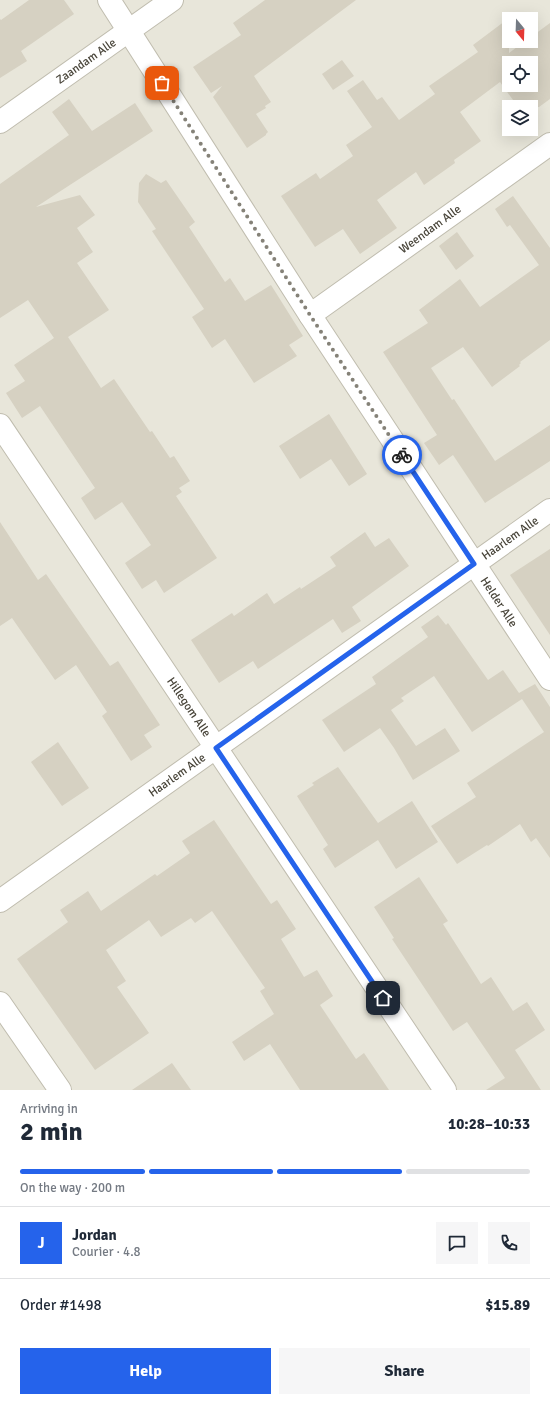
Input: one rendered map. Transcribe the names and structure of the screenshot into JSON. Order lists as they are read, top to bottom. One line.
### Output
{"streets":{"street":["Zaandam Alle","Weendam Alle","Haarlem Alle","Helder Alle","Hillegom Alle"]},"crossings":[["Zaandam Alle","Helder Alle"],["Weendam Alle","Helder Alle"],["Haarlem Alle","Helder Alle"],["Haarlem Alle","Hillegom Alle"]],"north":"bottom","page":{"heading":["2 min","Arriving in","10:28–10:33"],"panel":["Jordan","Courier · 4.8","Order #1498","$15.89"],"bar":"On the way · 200 m","round":"J","buttons":["Help","Share"]}}
